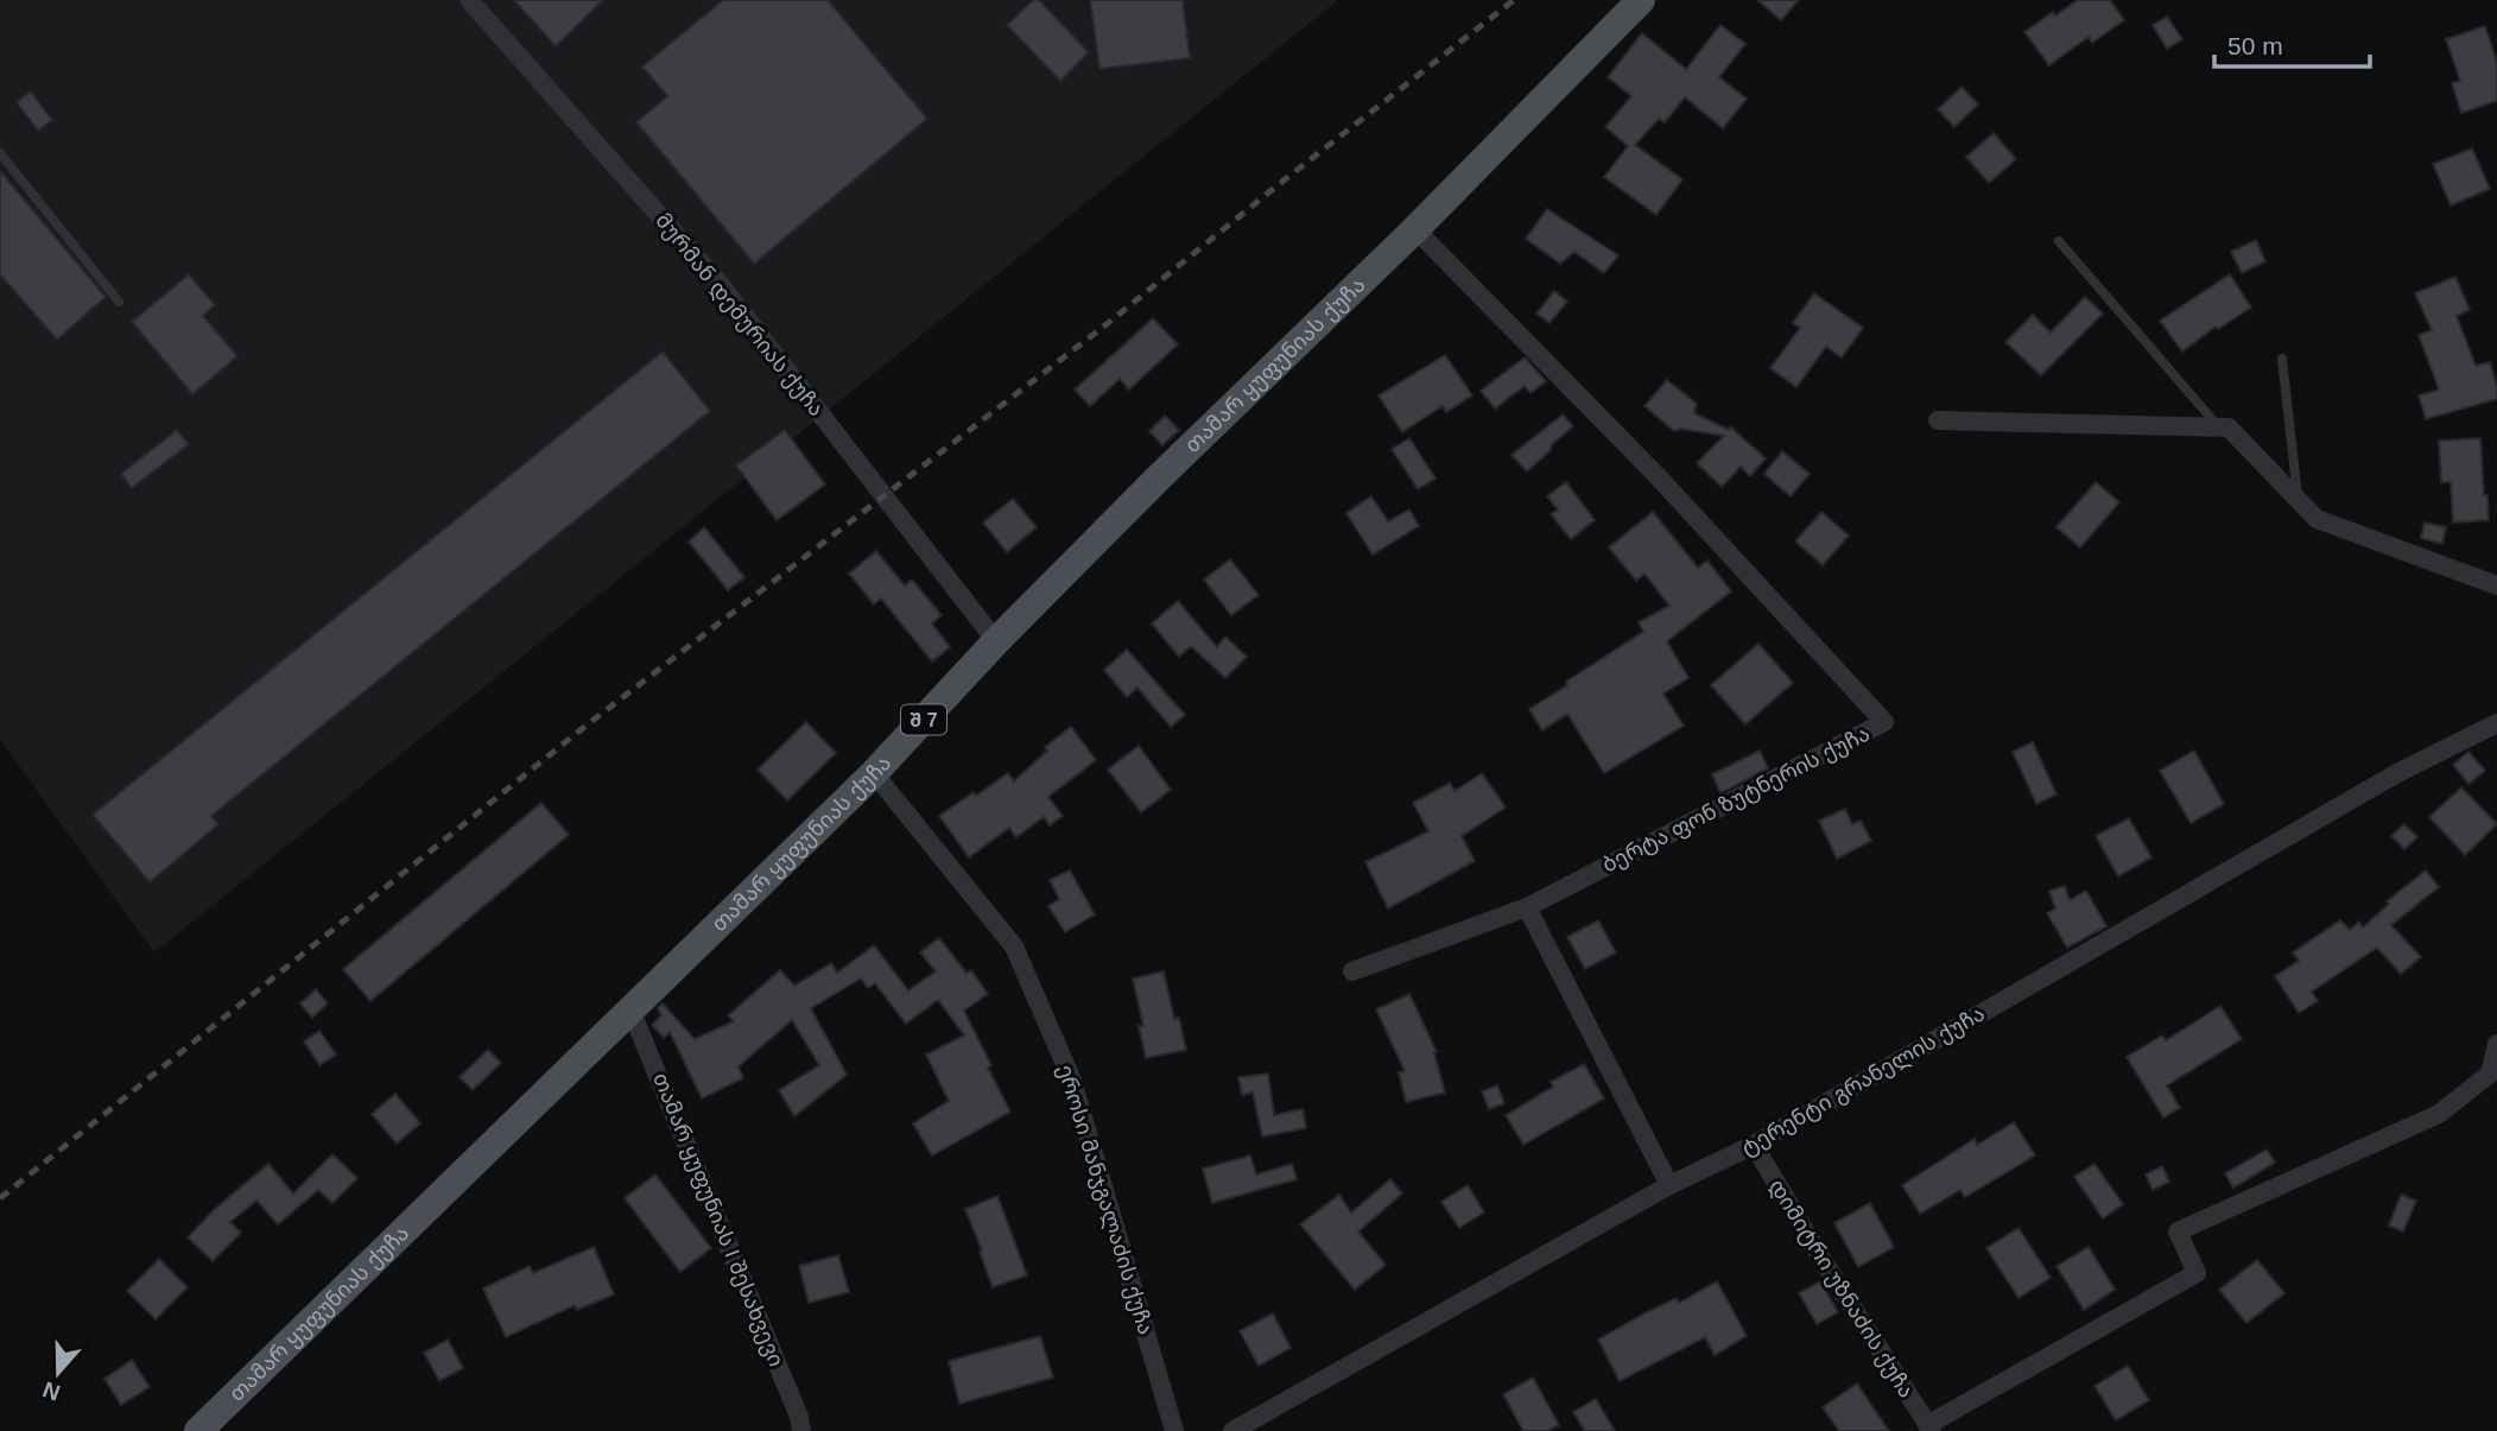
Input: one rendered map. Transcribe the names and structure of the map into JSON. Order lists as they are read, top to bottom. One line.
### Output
{"streets":{"main road":["თამარ ყუფუნიას ქუჩა","შ 7"],"street":["მურმან დემურიას ქუჩა","ბერტა ფონ ზუტნერის ქუჩა","ტერენტი გრანელის ქუჩა","ეროსი მანჯგალაძის ქუჩა","თამარ ყუფუნიას I შესახვევი","დიმიტრი უზნაძის ქუჩა"]},"crossings":[["მურმან დემურიას ქუჩა","თამარ ყუფუნიას ქუჩა"],["თამარ ყუფუნიას ქუჩა","ბერტა ფონ ზუტნერის ქუჩა"],["თამარ ყუფუნიას ქუჩა","ეროსი მანჯგალაძის ქუჩა"],["თამარ ყუფუნიას ქუჩა","თამარ ყუფუნიას I შესახვევი"],["ტერენტი გრანელის ქუჩა","დიმიტრი უზნაძის ქუჩა"]],"scale_bar":"50 m","north":"bottom"}
